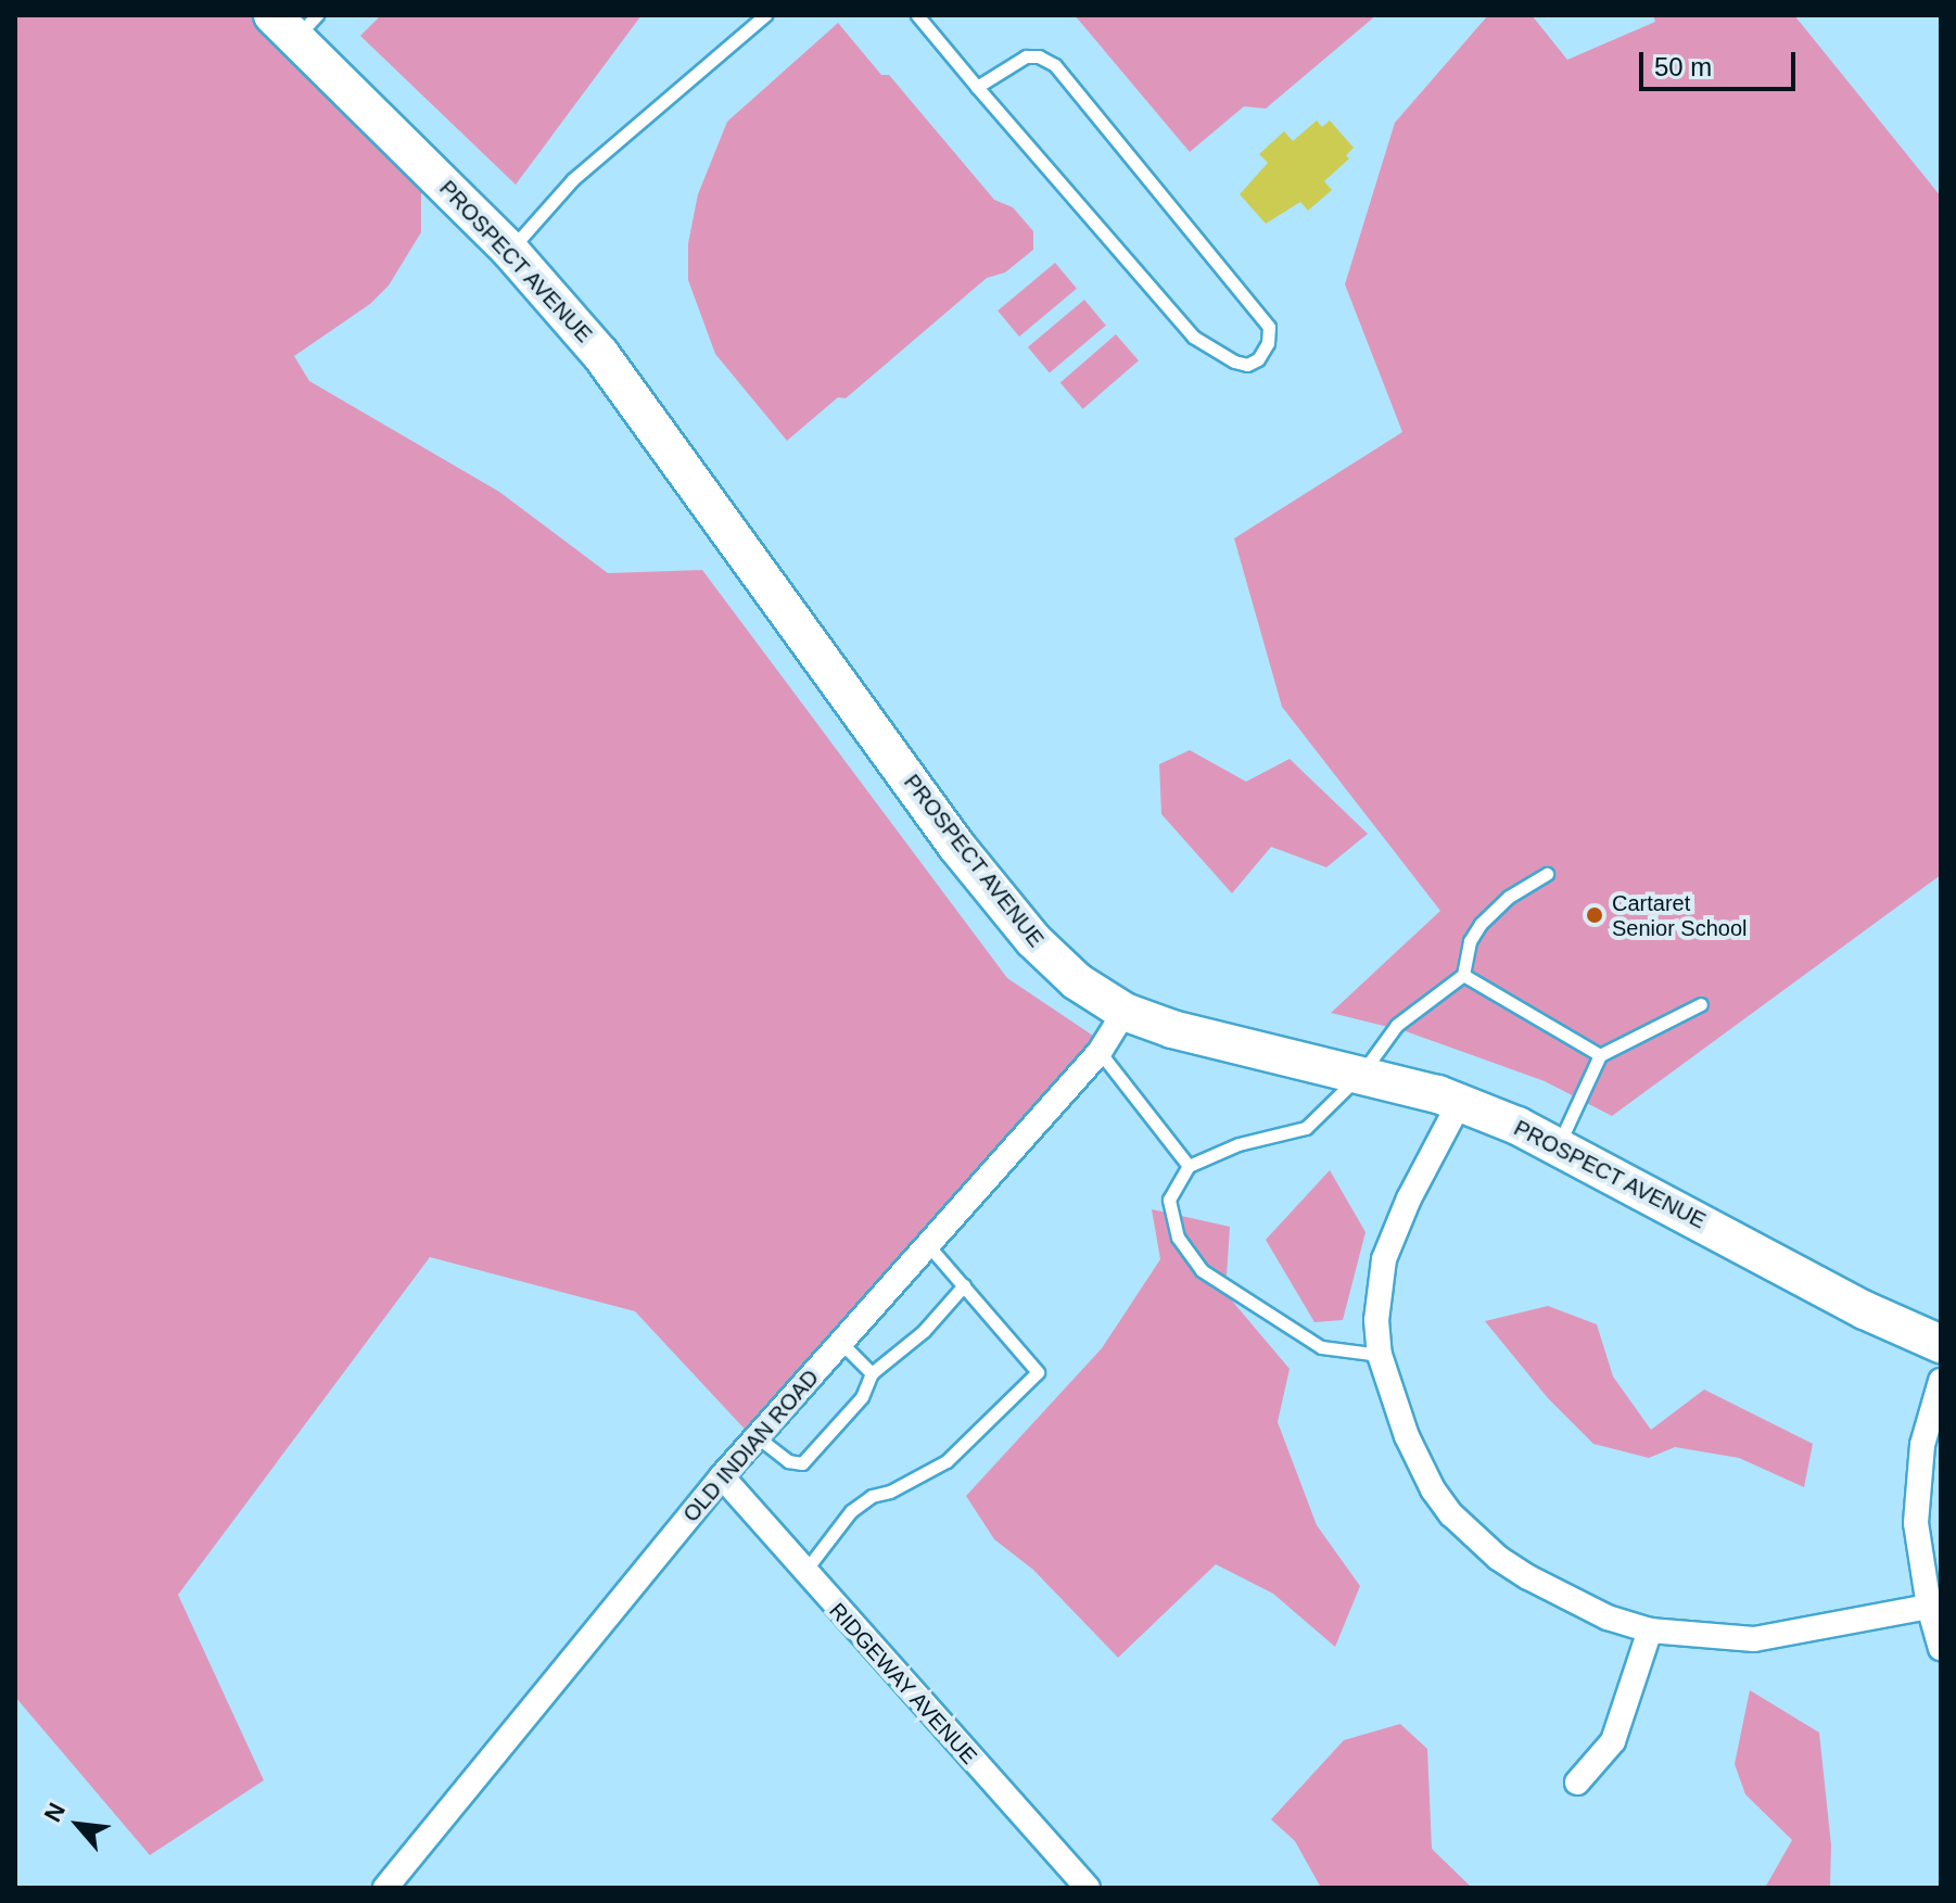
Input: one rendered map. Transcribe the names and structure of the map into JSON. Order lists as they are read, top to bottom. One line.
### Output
{"streets":{"main road":["PROSPECT AVENUE"],"street":["OLD INDIAN ROAD","RIDGEWAY AVENUE"]},"crossings":[["PROSPECT AVENUE","OLD INDIAN ROAD"],["OLD INDIAN ROAD","RIDGEWAY AVENUE"]],"places":["Cartaret Senior School"],"scale_bar":"50 m","north":"top left"}
